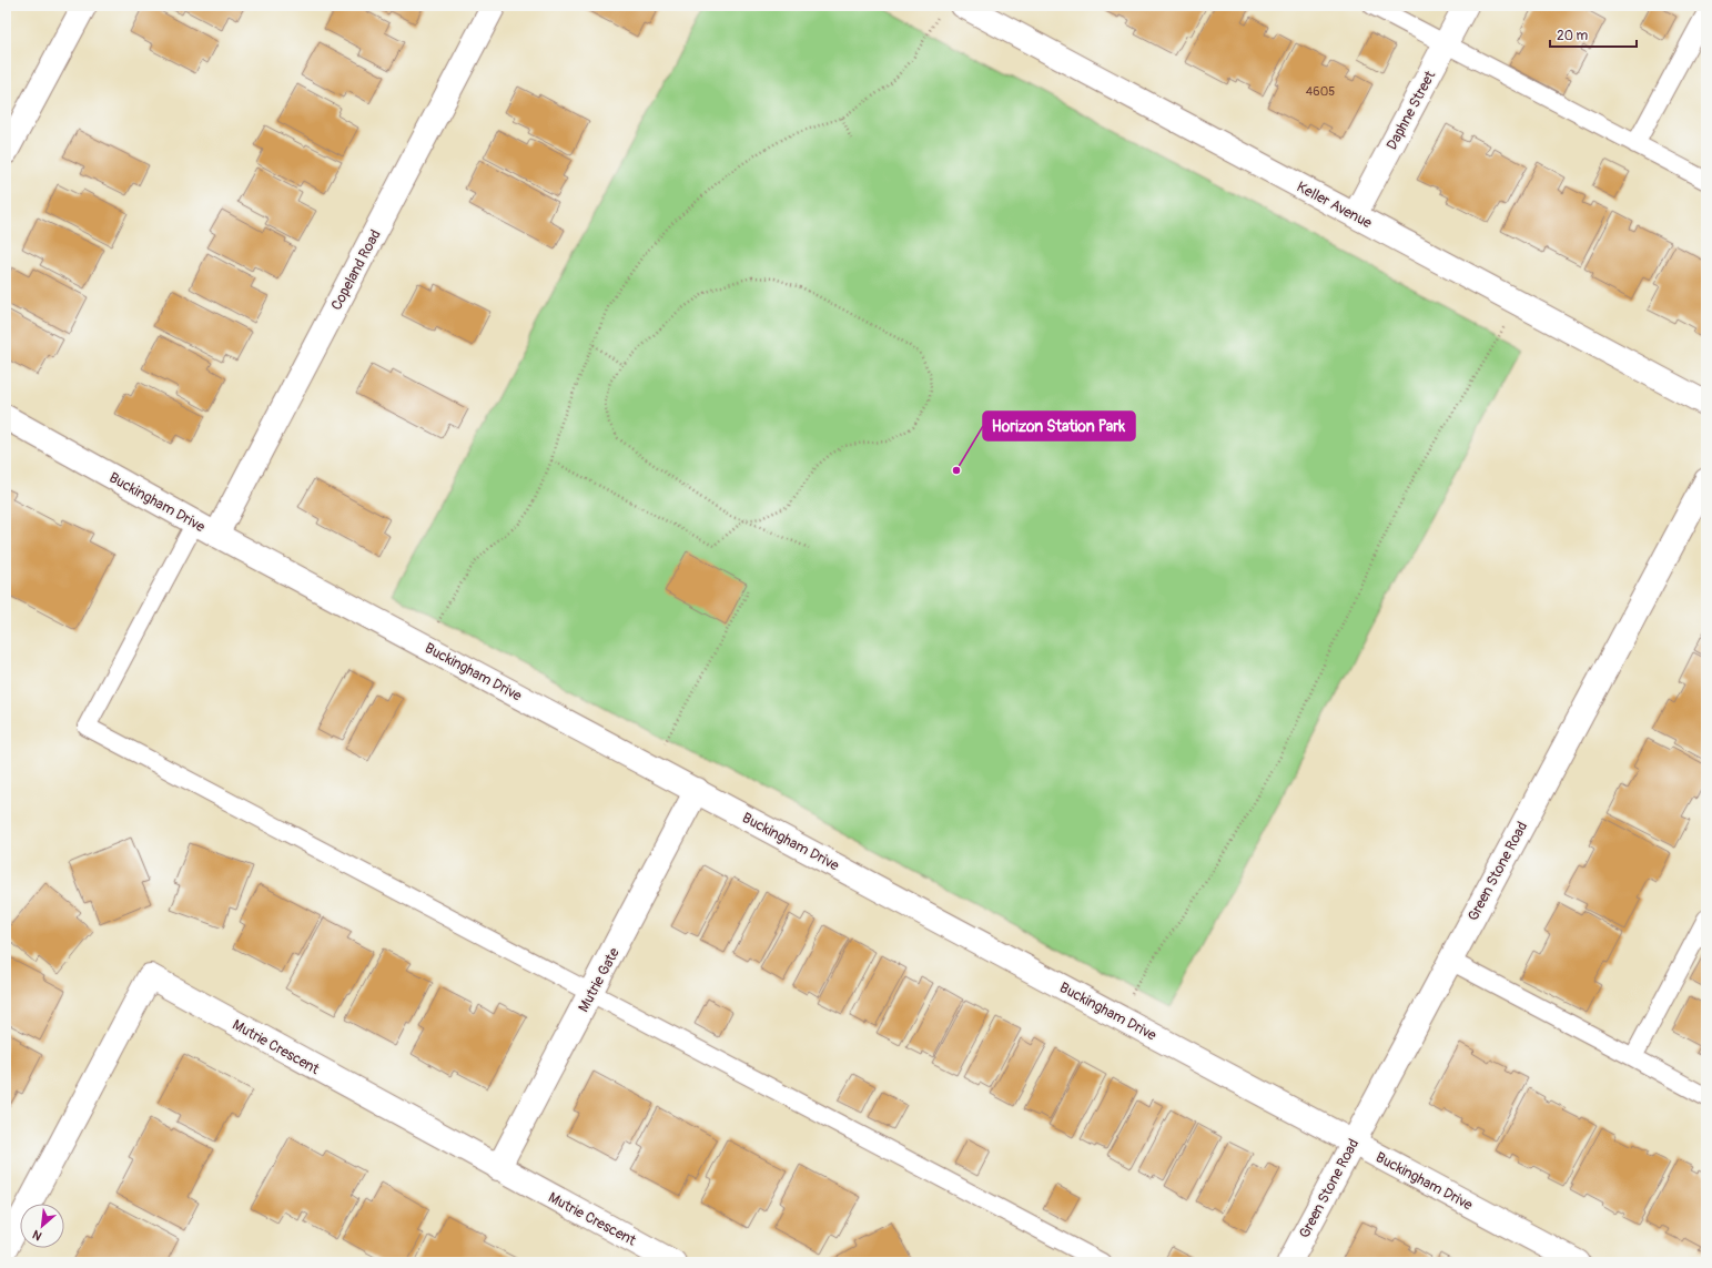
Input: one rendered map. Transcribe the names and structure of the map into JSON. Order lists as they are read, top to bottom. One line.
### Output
{"streets":{"street":["Daphne Street","Keller Avenue","Copeland Road","Buckingham Drive","Green Stone Road","Mutrie Gate","Mutrie Crescent"]},"crossings":[["Daphne Street","Keller Avenue"],["Copeland Road","Buckingham Drive"],["Buckingham Drive","Green Stone Road"],["Buckingham Drive","Mutrie Gate"],["Mutrie Gate","Mutrie Crescent"]],"places":["Horizon Station Park"],"house_numbers":["4605"],"scale_bar":"20 m","north":"bottom left"}
